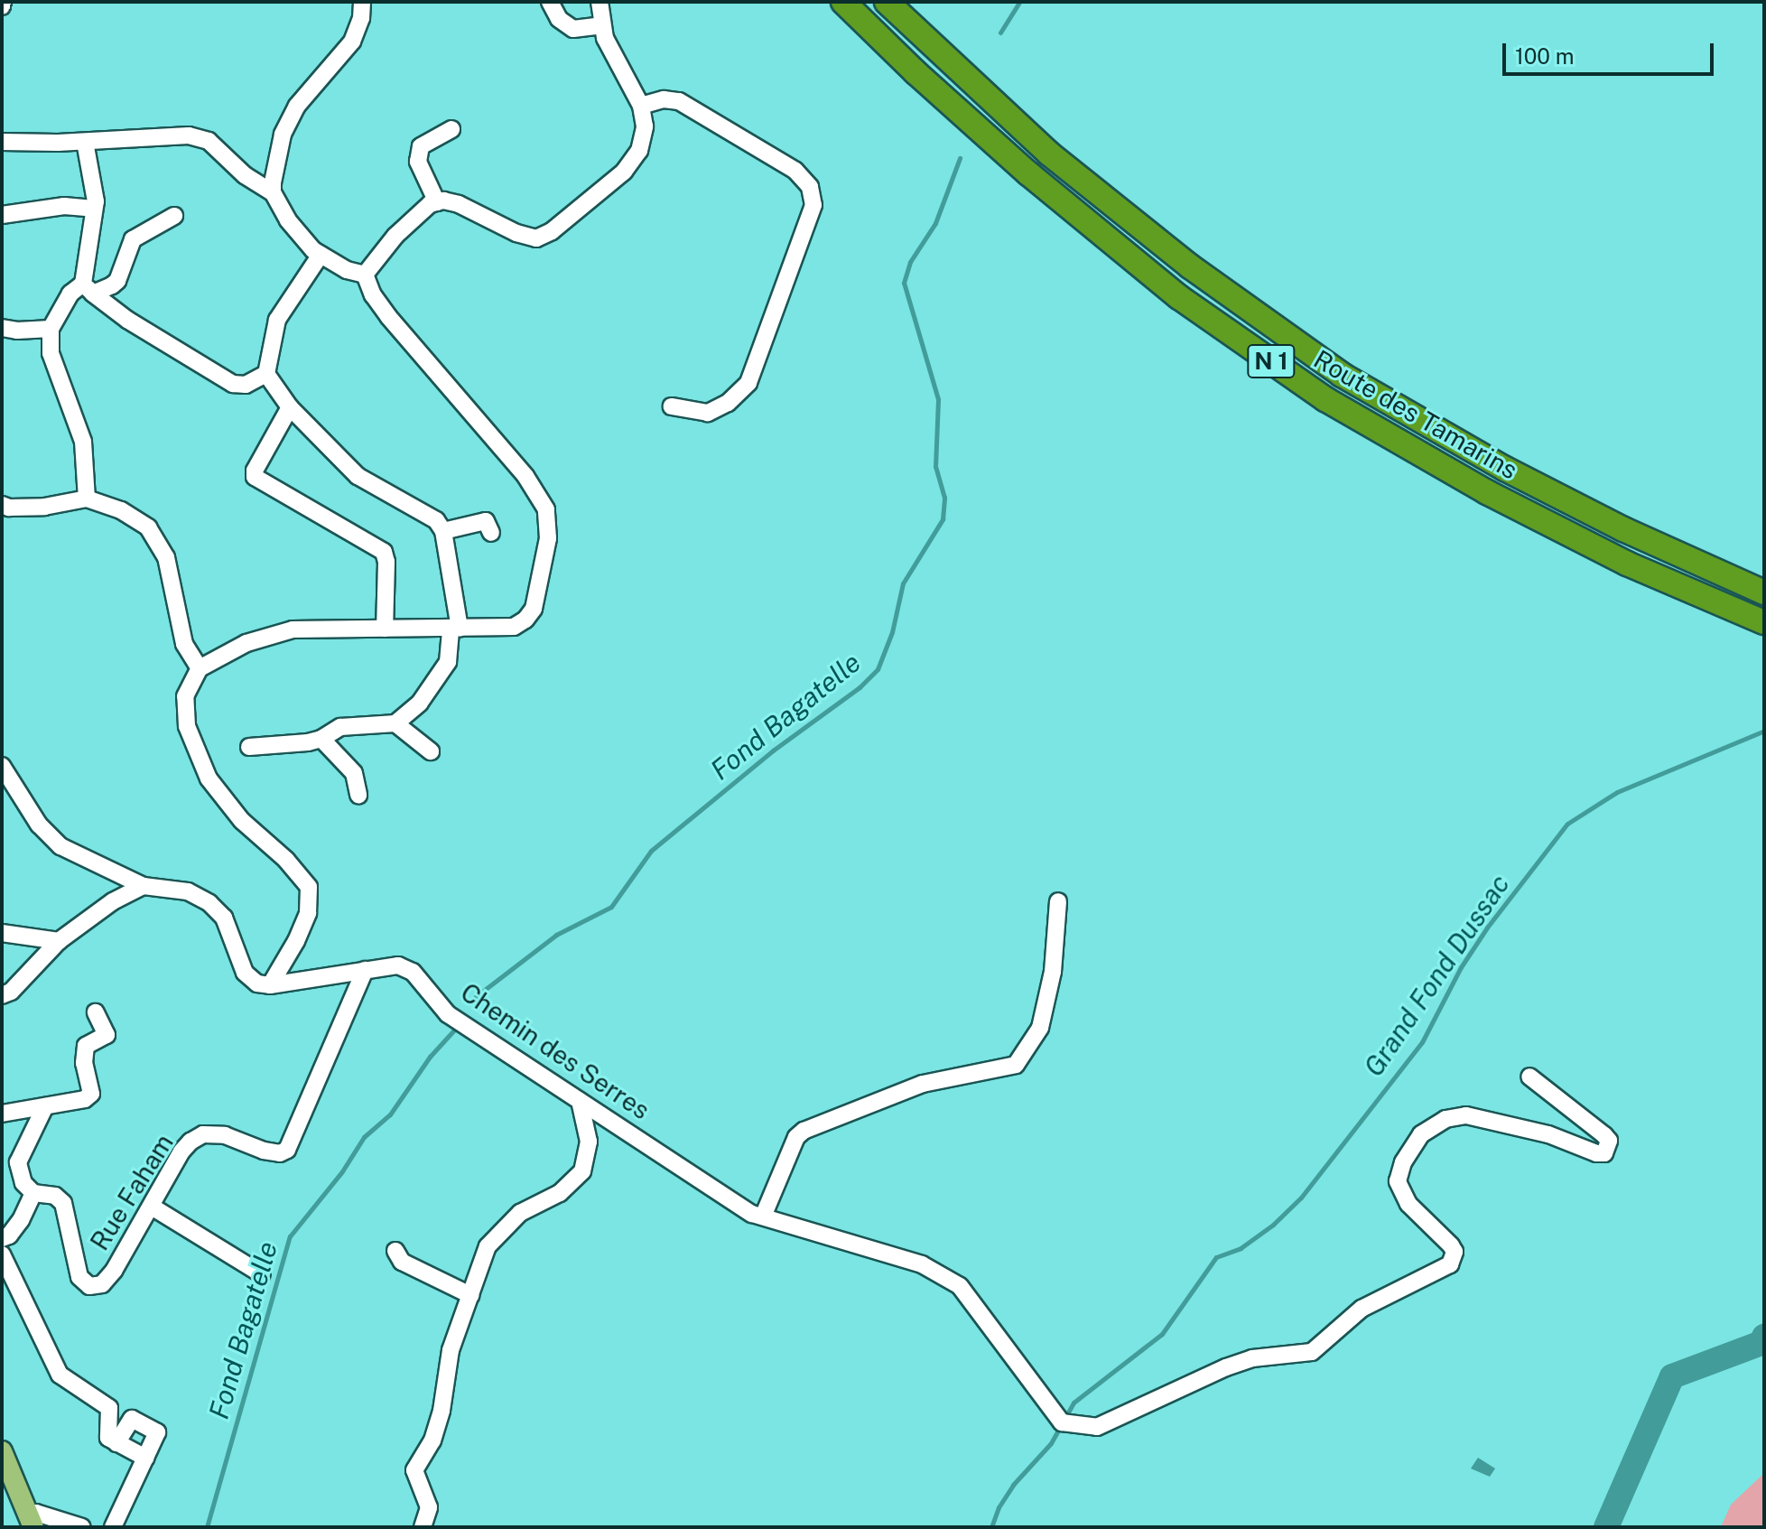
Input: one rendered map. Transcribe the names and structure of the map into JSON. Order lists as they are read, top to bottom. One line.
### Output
{"streets":{"highway":["N 1","Route des Tamarins"],"street":["Chemin des Serres","Rue Faham"]},"crossings":[["Chemin des Serres","Rue Faham"]],"water":["Fond Bagatelle","Grand Fond Dussac"],"scale_bar":"100 m"}
